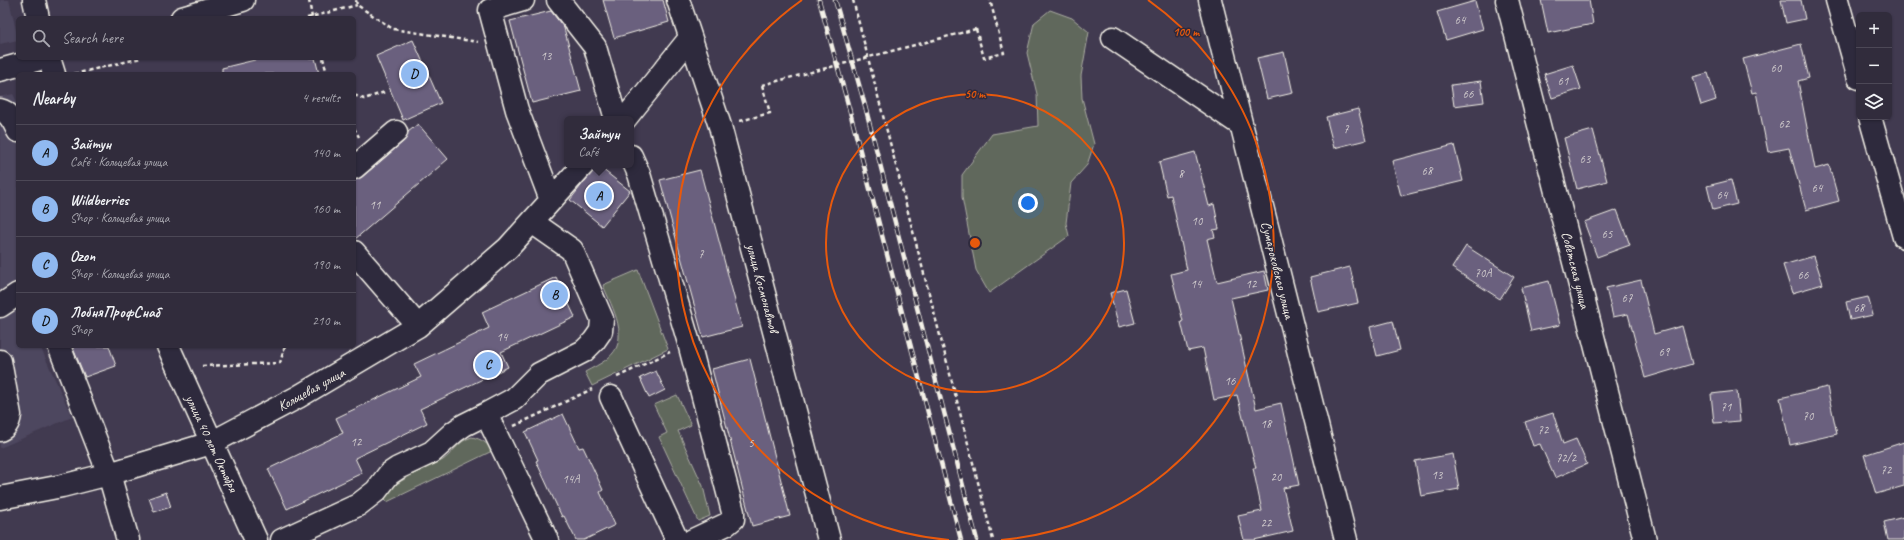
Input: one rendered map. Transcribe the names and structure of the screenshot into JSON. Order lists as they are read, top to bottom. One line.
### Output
{"streets":{"street":["Сумароковская улица","Советская улица","улица Космонавтов","Кольцевая улица","улица 40 лет Октября"]},"crossings":[["Кольцевая улица","улица 40 лет Октября"]],"house_numbers":["64","13","60","61","66","62","7","63","68","8","64","64","11","10","65","7","70А","66","14","12","67","68","14","69","16","71","70","18","72","12","5","72/2","72","13","20","14А","22"],"page":{"map_buttons":["+","−"],"search":"Search here","pins":["D","A","B","C"],"heading":["Nearby","4 results"],"popup":["Зайтун","Café"],"list":[{"mark":"A","name":"Зайтун","note":"Café · Кольцевая улица","value":"140 m"},{"mark":"B","name":"Wildberries","note":"Shop · Кольцевая улица","value":"160 m"},{"mark":"C","name":"Ozon","note":"Shop · Кольцевая улица","value":"190 m"},{"mark":"D","name":"ЛобняПрофСнаб","note":"Shop","value":"210 m"}]},"rings":["100 m","50 m"]}
